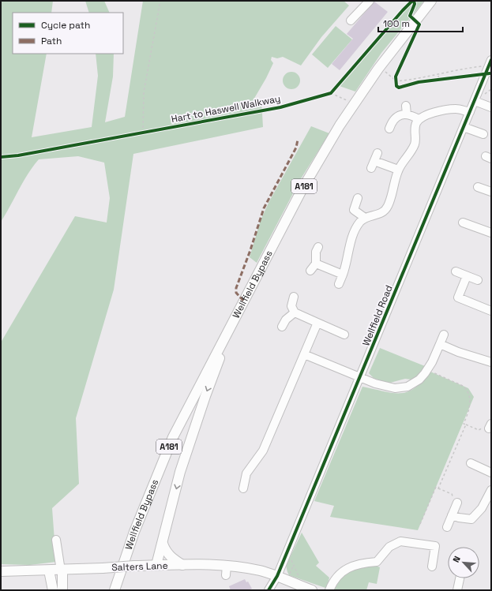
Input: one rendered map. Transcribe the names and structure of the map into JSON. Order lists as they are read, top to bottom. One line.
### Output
{"streets":{"main road":["A181","Wellfield Bypass","Salters Lane"],"street":["Wellfield Road"],"cycle path":["Hart to Haswell Walkway"]},"crossings":[["Wellfield Road","Salters Lane"]],"legend":["Cycle path","Path"],"scale_bar":"100 m","north":"top left"}
